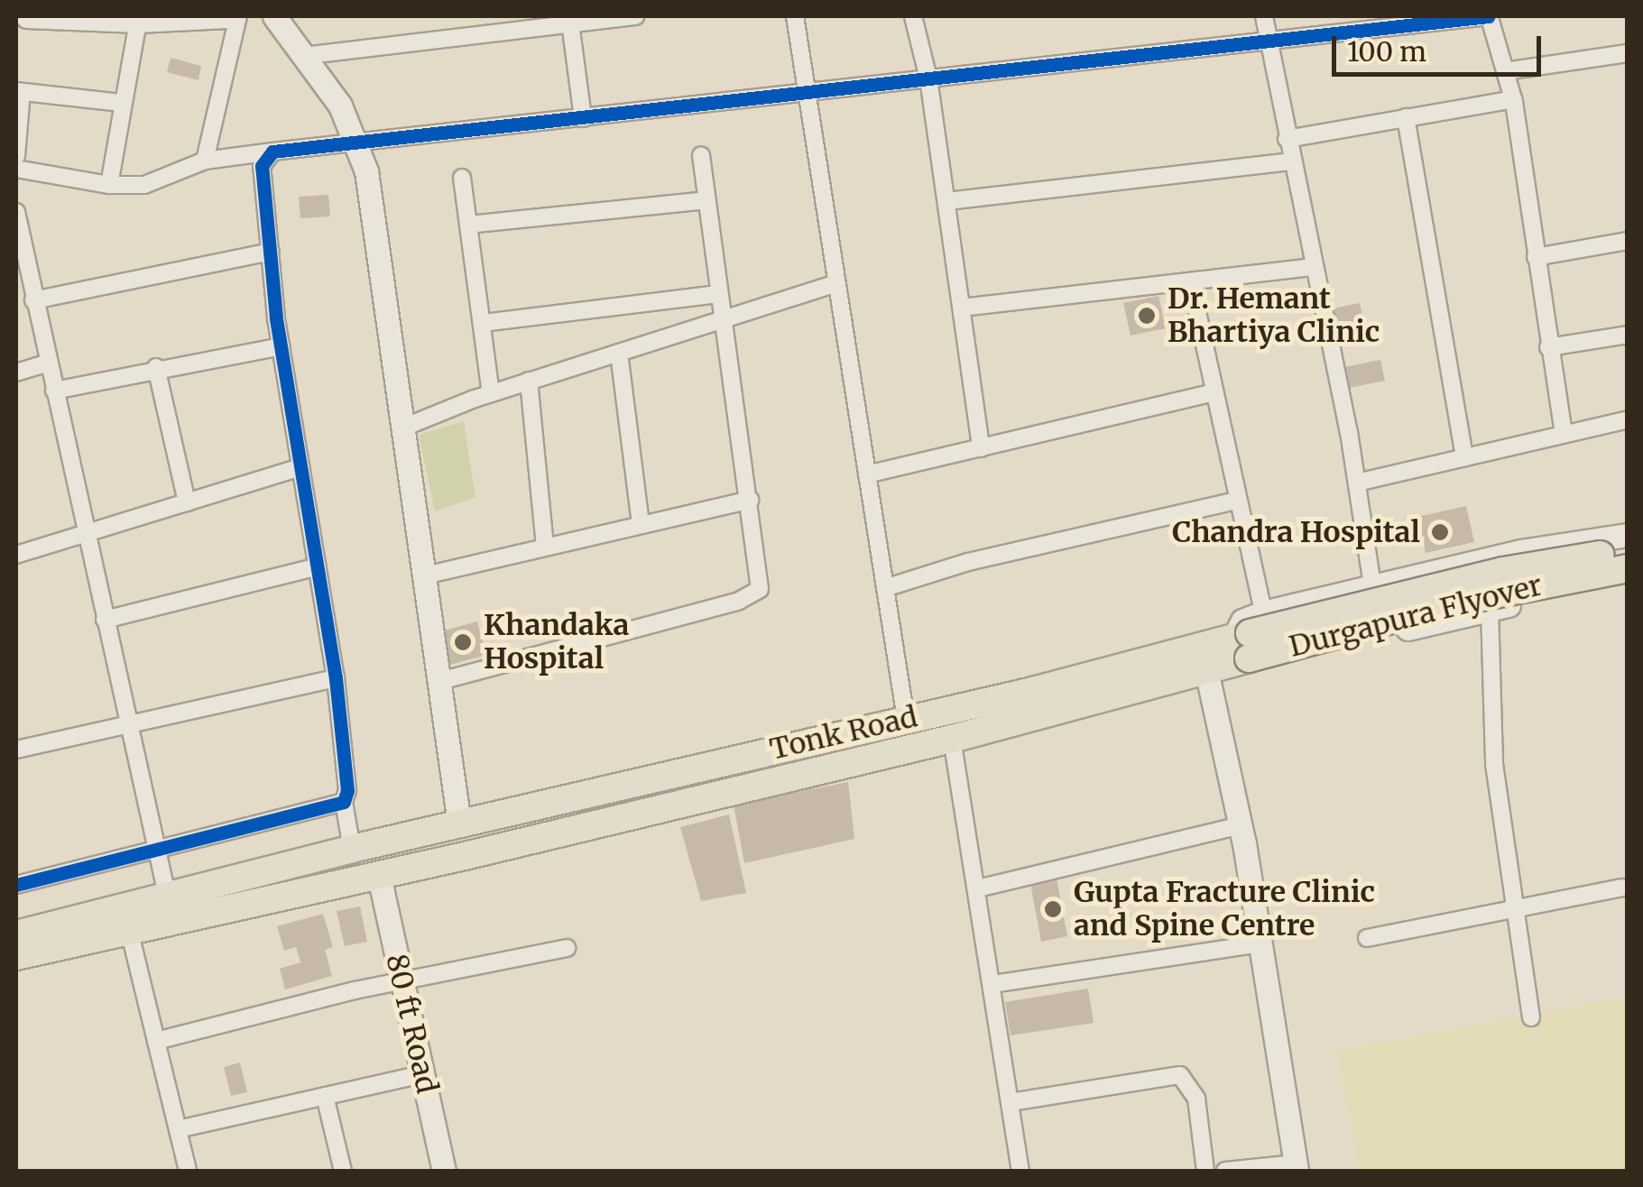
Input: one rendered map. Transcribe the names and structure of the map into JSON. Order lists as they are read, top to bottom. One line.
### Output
{"streets":{"main road":["Durgapura Flyover","Tonk Road"],"street":["80 ft Road"]},"crossings":[["Durgapura Flyover","Tonk Road"],["Tonk Road","80 ft Road"]],"places":["Dr. Hemant Bhartiya Clinic","Chandra Hospital","Khandaka Hospital","Gupta Fracture Clinic and Spine Centre"],"scale_bar":"100 m"}
